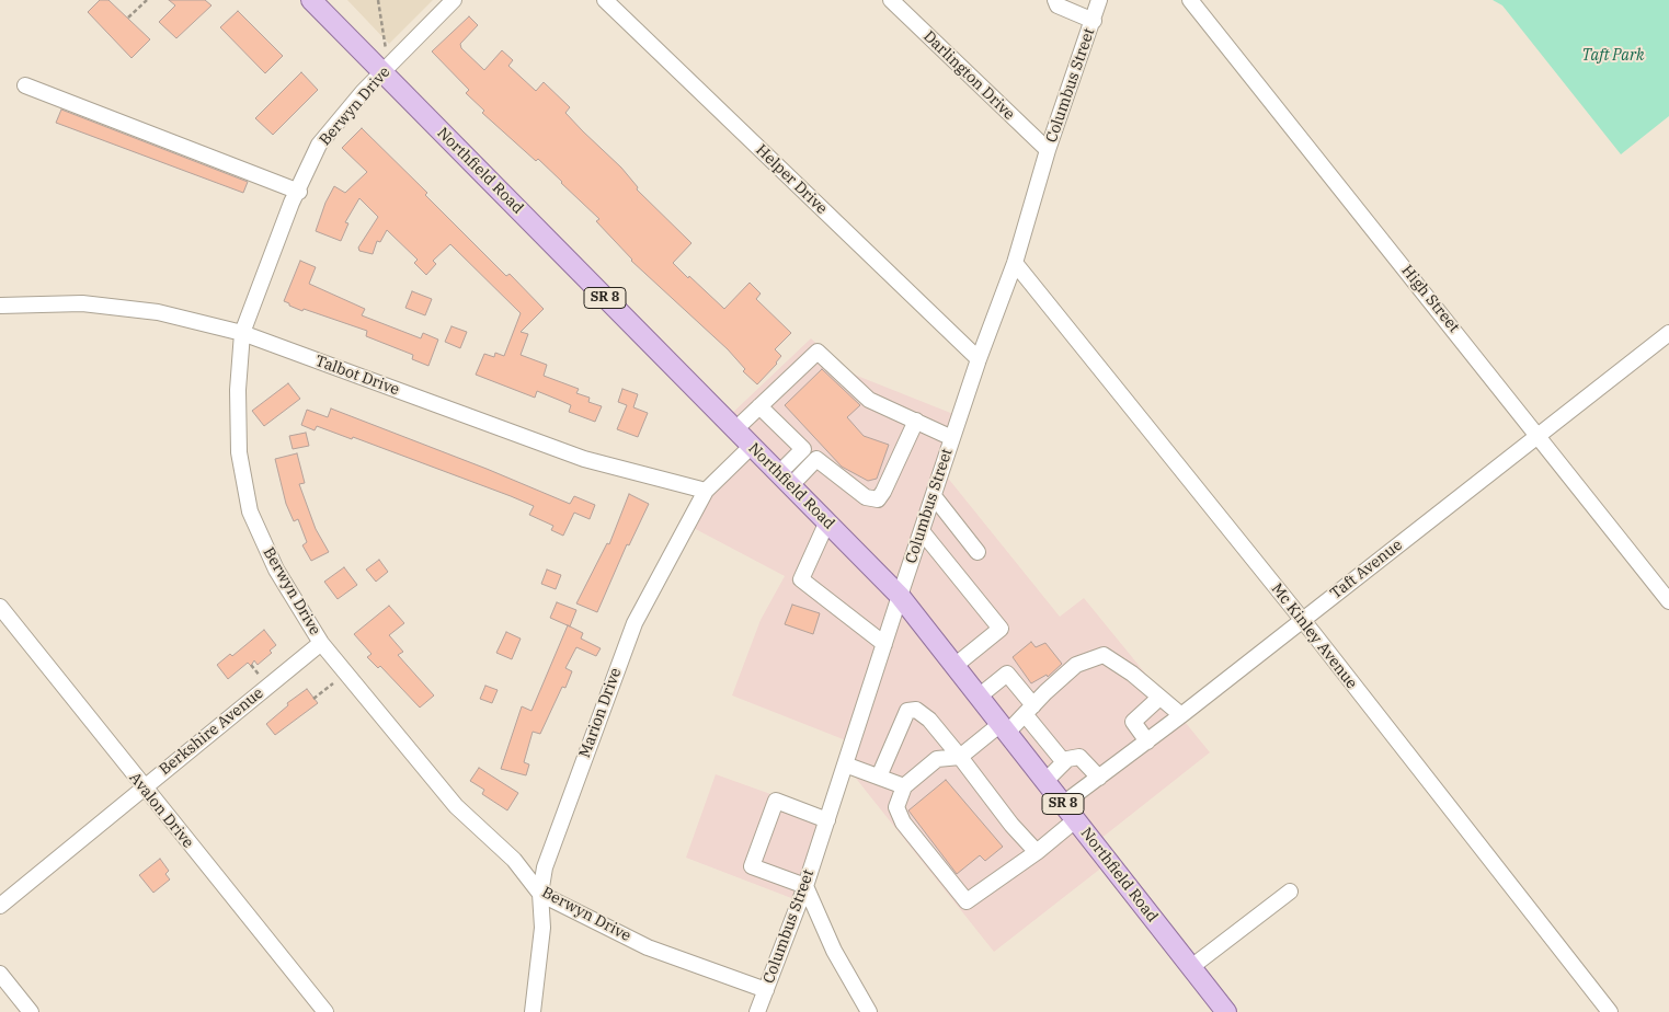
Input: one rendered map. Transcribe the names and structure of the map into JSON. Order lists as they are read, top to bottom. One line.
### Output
{"streets":{"main road":["Northfield Road","SR 8"],"street":["Darlington Drive","Columbus Street","Berwyn Drive","Helper Drive","High Street","Talbot Drive","Taft Avenue","Mc Kinley Avenue","Marion Drive","Berkshire Avenue","Avalon Drive"]},"crossings":[["Darlington Drive","Columbus Street"],["Columbus Street","Berwyn Drive"],["Columbus Street","Northfield Road"],["Columbus Street","Helper Drive"],["Columbus Street","Mc Kinley Avenue"],["Berwyn Drive","Northfield Road"],["Berwyn Drive","Talbot Drive"],["Berwyn Drive","Marion Drive"],["Berwyn Drive","Berkshire Avenue"],["Northfield Road","Taft Avenue"],["Northfield Road","Marion Drive"],["High Street","Taft Avenue"],["Talbot Drive","Marion Drive"],["Taft Avenue","Mc Kinley Avenue"],["Berkshire Avenue","Avalon Drive"]],"parks":["Taft Park"]}
